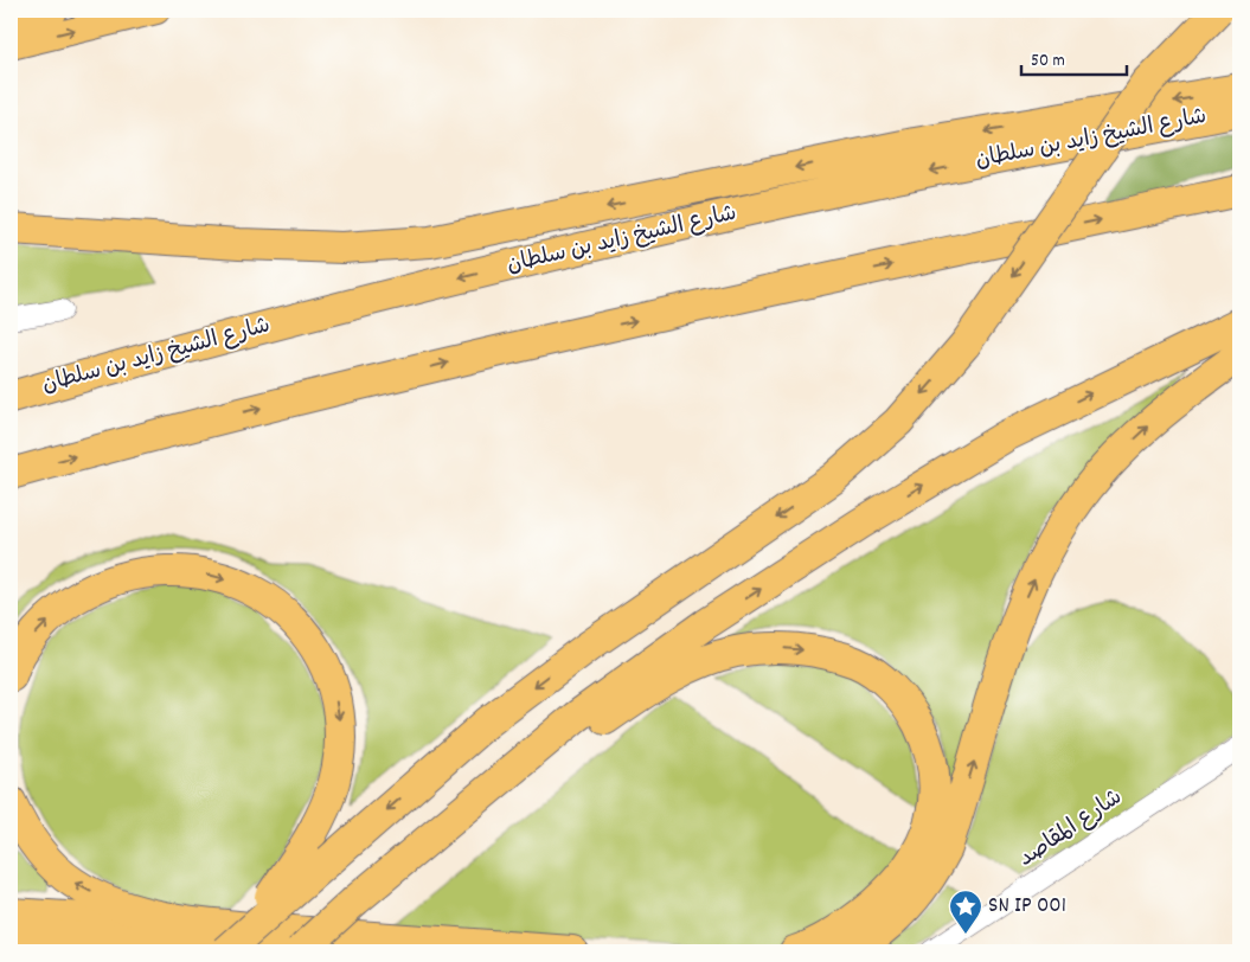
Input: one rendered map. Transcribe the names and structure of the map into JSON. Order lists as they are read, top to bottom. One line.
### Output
{"streets":{"highway":["شارع الشيخ زايد بن سلطان"],"street":["شارع المقاصد"]},"places":{"place":["SN IP 001"]},"scale_bar":"50 m"}
